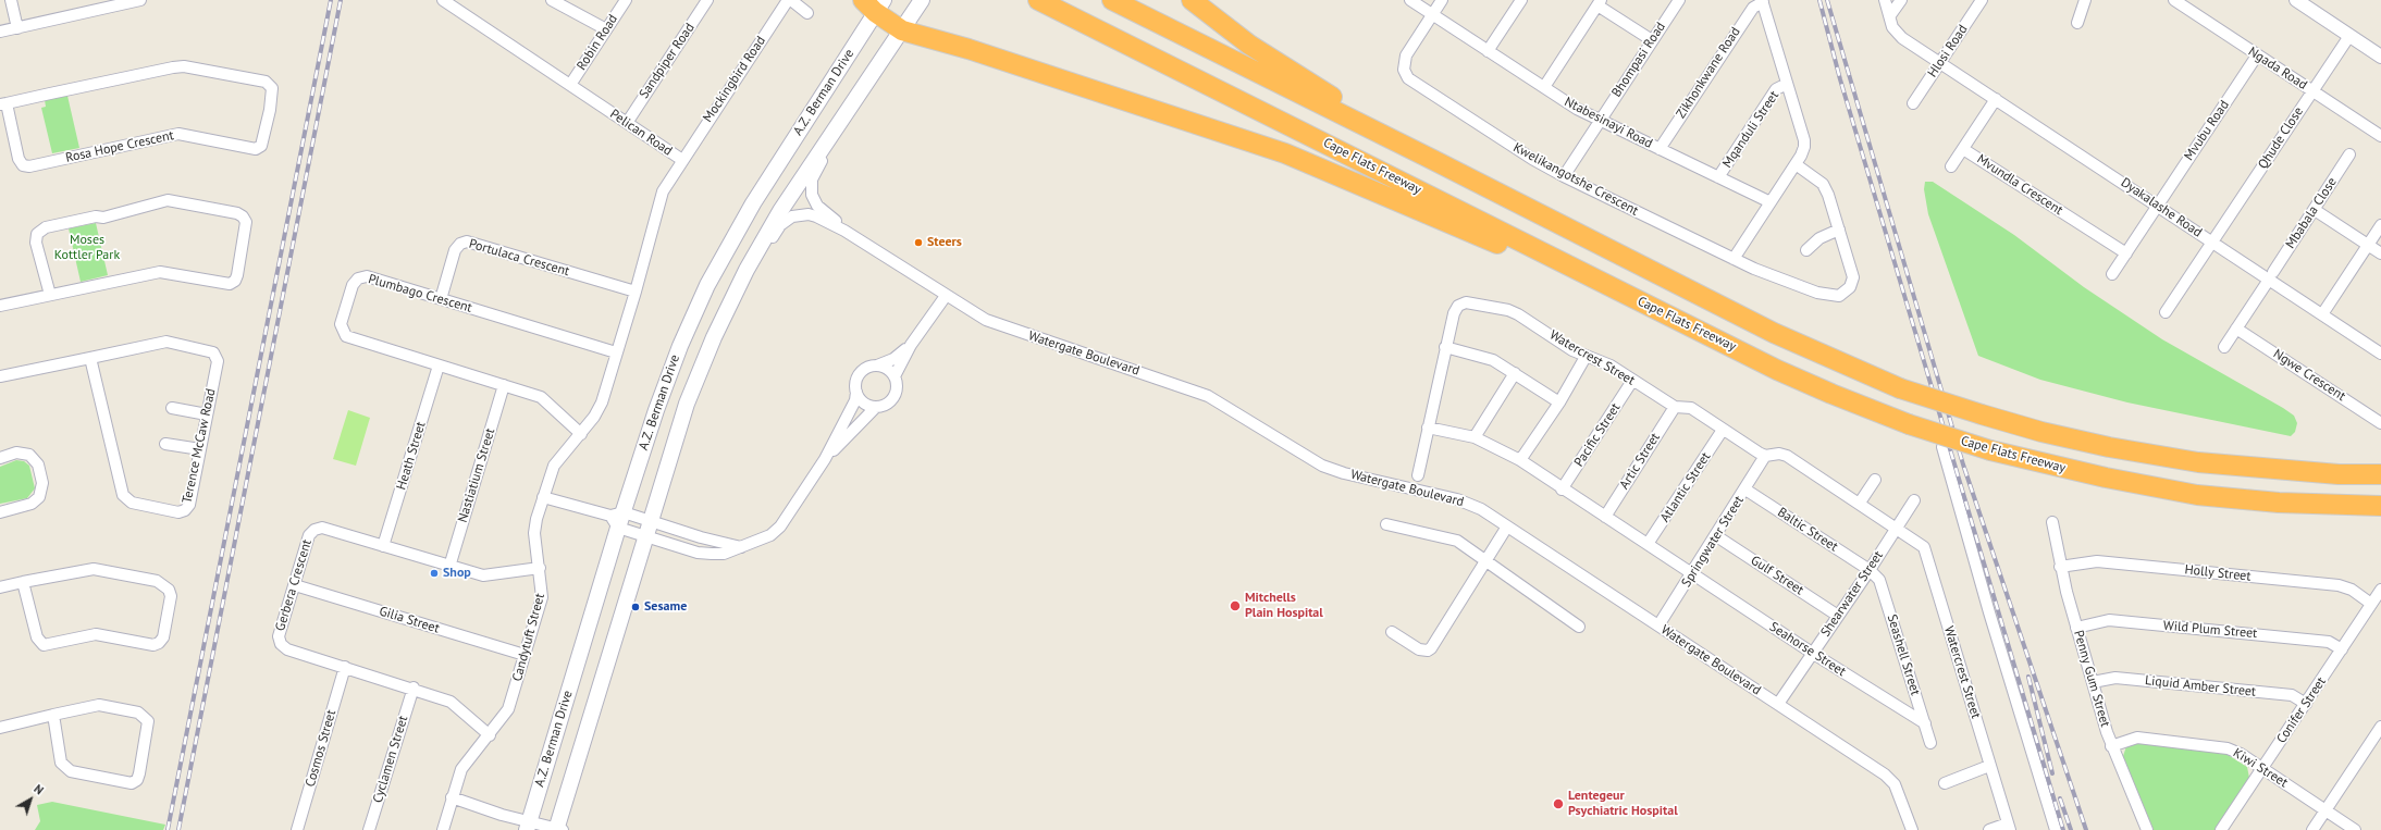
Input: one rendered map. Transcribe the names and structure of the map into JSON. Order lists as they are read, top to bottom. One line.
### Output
{"streets":{"highway":["Cape Flats Freeway"],"main road":["A.Z. Berman Drive"],"street":["Robin Road","Hlosi Road","Bhompasi Road","Sandpiper Road","Ngada Road","Zikhonkwane Road","Mockingbird Road","Ntabesinayi Road","Mqanduli Street","Mvubu Road","Pelican Road","Qhude Close","Rosa Hope Crescent","Kwelikangotshe Crescent","Mvundla Crescent","Dyakalashe Road","Mbabala Close","Portulaca Crescent","Plumbago Crescent","Watergate Boulevard","Watercrest Street","Ngwe Crescent","Pacific Street","Terence McCaw Road","Heath Street","Artic Street","Nastiatium Street","Atlantic Street","Baltic Street","Springwater Street","Holly Street","Gulf Street","Gerbera Crescent","Shearwater Street","Gilia Street","Wild Plum Street","Candytuft Street","Seahorse Street","Seashell Street","Penny Gum Street","Liquid Amber Street","Conifer Street","Cosmos Street","Cyclamen Street","Kiwi Street"]},"crossings":[["Robin Road","Pelican Road"],["Hlosi Road","Dyakalashe Road"],["Bhompasi Road","Ntabesinayi Road"],["Bhompasi Road","Kwelikangotshe Crescent"],["Sandpiper Road","Pelican Road"],["Ngada Road","Mvubu Road"],["Ngada Road","Qhude Close"],["Zikhonkwane Road","Ntabesinayi Road"],["Mockingbird Road","Pelican Road"],["A.Z. Berman Drive","Watergate Boulevard"],["Ntabesinayi Road","Mqanduli Street"],["Ntabesinayi Road","Kwelikangotshe Crescent"],["Mvubu Road","Dyakalashe Road"],["Pelican Road","Portulaca Crescent"],["Pelican Road","Candytuft Street"],["Qhude Close","Dyakalashe Road"],["Mvundla Crescent","Dyakalashe Road"],["Dyakalashe Road","Mbabala Close"],["Portulaca Crescent","Plumbago Crescent"],["Portulaca Crescent","Candytuft Street"],["Plumbago Crescent","Heath Street"],["Plumbago Crescent","Nastiatium Street"],["Plumbago Crescent","Candytuft Street"],["Watergate Boulevard","Springwater Street"],["Watergate Boulevard","Shearwater Street"],["Watercrest Street","Pacific Street"],["Watercrest Street","Artic Street"],["Watercrest Street","Atlantic Street"],["Watercrest Street","Springwater Street"],["Watercrest Street","Shearwater Street"],["Heath Street","Gerbera Crescent"],["Nastiatium Street","Gerbera Crescent"],["Baltic Street","Springwater Street"],["Baltic Street","Shearwater Street"],["Baltic Street","Seashell Street"],["Springwater Street","Gulf Street"],["Springwater Street","Seahorse Street"],["Holly Street","Penny Gum Street"],["Holly Street","Conifer Street"],["Gulf Street","Shearwater Street"],["Gerbera Crescent","Gilia Street"],["Gerbera Crescent","Candytuft Street"],["Gerbera Crescent","Cosmos Street"],["Gerbera Crescent","Cyclamen Street"],["Shearwater Street","Seahorse Street"],["Shearwater Street","Seashell Street"],["Gilia Street","Candytuft Street"],["Wild Plum Street","Penny Gum Street"],["Wild Plum Street","Conifer Street"],["Seahorse Street","Seashell Street"],["Penny Gum Street","Liquid Amber Street"],["Penny Gum Street","Kiwi Street"],["Liquid Amber Street","Conifer Street"],["Conifer Street","Kiwi Street"]],"parks":["Moses Kottler Park"],"places":["Steers","Shop","Mitchells Plain Hospital","Sesame","Lentegeur Psychiatric Hospital"],"north":"top right"}
